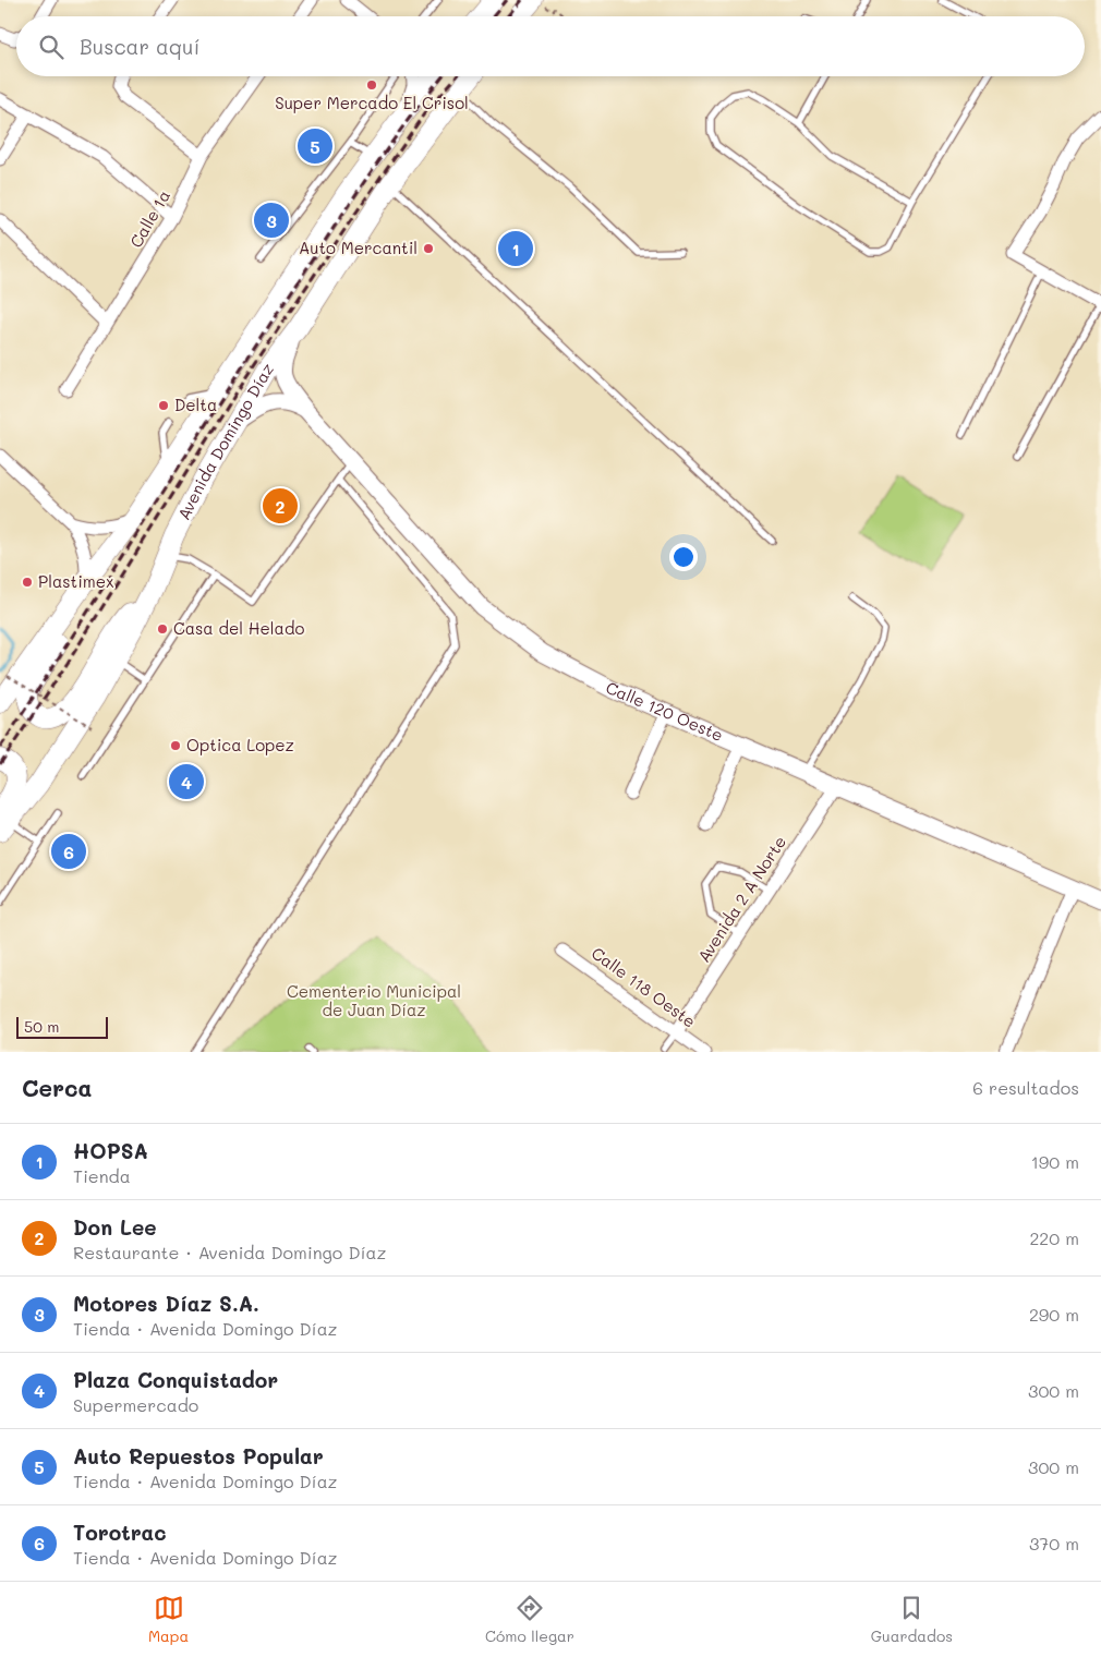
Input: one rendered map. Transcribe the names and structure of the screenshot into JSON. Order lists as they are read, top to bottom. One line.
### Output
{"streets":{"main road":["Avenida Domingo Díaz"],"street":["Calle 1a","Calle 120 Oeste","Avenida 2 A Norte","Calle 118 Oeste"]},"crossings":[["Avenida Domingo Díaz","Calle 120 Oeste"],["Calle 120 Oeste","Avenida 2 A Norte"],["Avenida 2 A Norte","Calle 118 Oeste"]],"parks":["Cementerio Municipal de Juan Díaz"],"places":["Super Mercado El Crisol","Auto Mercantil","Delta","Plastimex","Casa del Helado","Optica Lopez"],"scale_bar":"50 m","page":{"search":"Buscar aquí","pins":["5","3","1","2","4","6"],"scale":"50 m","heading":["Cerca","6 resultados"],"list":[{"mark":"1","name":"HOPSA","note":"Tienda","value":"190 m"},{"mark":"2","name":"Don Lee","note":"Restaurante · Avenida Domingo Díaz","value":"220 m"},{"mark":"3","name":"Motores Díaz S.A.","note":"Tienda · Avenida Domingo Díaz","value":"290 m"},{"mark":"4","name":"Plaza Conquistador","note":"Supermercado","value":"300 m"},{"mark":"5","name":"Auto Repuestos Popular","note":"Tienda · Avenida Domingo Díaz","value":"300 m"},{"mark":"6","name":"Torotrac","note":"Tienda · Avenida Domingo Díaz","value":"370 m"}],"nav":["Mapa","Cómo llegar","Guardados"]}}
